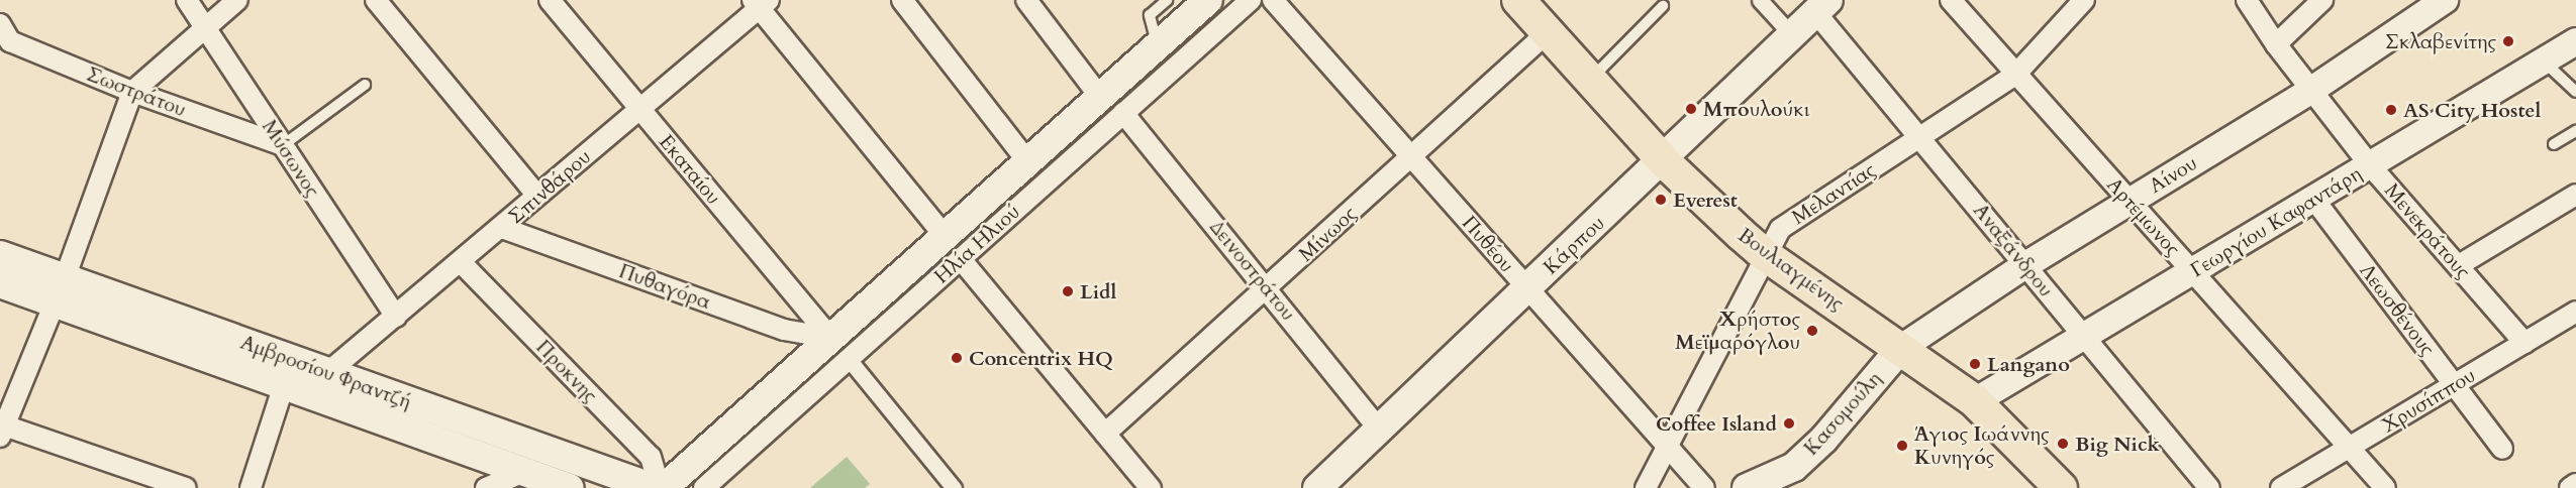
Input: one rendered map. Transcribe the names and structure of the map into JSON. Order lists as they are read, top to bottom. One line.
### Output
{"streets":{"main road":["Ηλία Ηλιού","Κάρπου","Βουλιαγμένης","Αμβροσίου Φραντζή","Κασομούλη"],"street":["Σωστράτου","Μύσωνος","Εκαταίου","Αίνου","Σπινθάρου","Μελαντίας","Αρτέμωνος","Γεωργίου Καφαντάρη","Μενεκράτους","Μίνωος","Πυθέου","Αναξάνδρου","Δεινοστράτου","Πυθαγόρα","Λεωσθένους","Προκνης","Χρυσίππου"]},"crossings":[["Σωστράτου","Μύσωνος"],["Μύσωνος","Σπινθάρου"],["Εκαταίου","Σπινθάρου"],["Εκαταίου","Ηλία Ηλιού"],["Εκαταίου","Πυθαγόρα"],["Αίνου","Αρτέμωνος"],["Αίνου","Μενεκράτους"],["Αίνου","Αναξάνδρου"],["Αίνου","Βουλιαγμένης"],["Αίνου","Κασομούλη"],["Σπινθάρου","Πυθαγόρα"],["Σπινθάρου","Προκνης"],["Σπινθάρου","Αμβροσίου Φραντζή"],["Μελαντίας","Αρτέμωνος"],["Μελαντίας","Πυθέου"],["Μελαντίας","Αναξάνδρου"],["Μελαντίας","Βουλιαγμένης"],["Αρτέμωνος","Γεωργίου Καφαντάρη"],["Αρτέμωνος","Χρυσίππου"],["Γεωργίου Καφαντάρη","Μενεκράτους"],["Γεωργίου Καφαντάρη","Αναξάνδρου"],["Γεωργίου Καφαντάρη","Βουλιαγμένης"],["Γεωργίου Καφαντάρη","Λεωσθένους"],["Μενεκράτους","Χρυσίππου"],["Μίνωος","Πυθέου"],["Μίνωος","Βουλιαγμένης"],["Μίνωος","Δεινοστράτου"],["Ηλία Ηλιού","Δεινοστράτου"],["Ηλία Ηλιού","Πυθαγόρα"],["Ηλία Ηλιού","Προκνης"],["Πυθέου","Κάρπου"],["Κάρπου","Αναξάνδρου"],["Κάρπου","Βουλιαγμένης"],["Κάρπου","Δεινοστράτου"],["Βουλιαγμένης","Κασομούλη"],["Λεωσθένους","Χρυσίππου"]],"places":["Σκλαβενίτης","Μπουλούκι","AS City Hostel","Everest","Lidl","Χρήστος Μεϊμαρόγλου","Concentrix HQ","Langano","Coffee Island","Big Nick","Άγιος Ιωάννης Κυνηγός"]}
